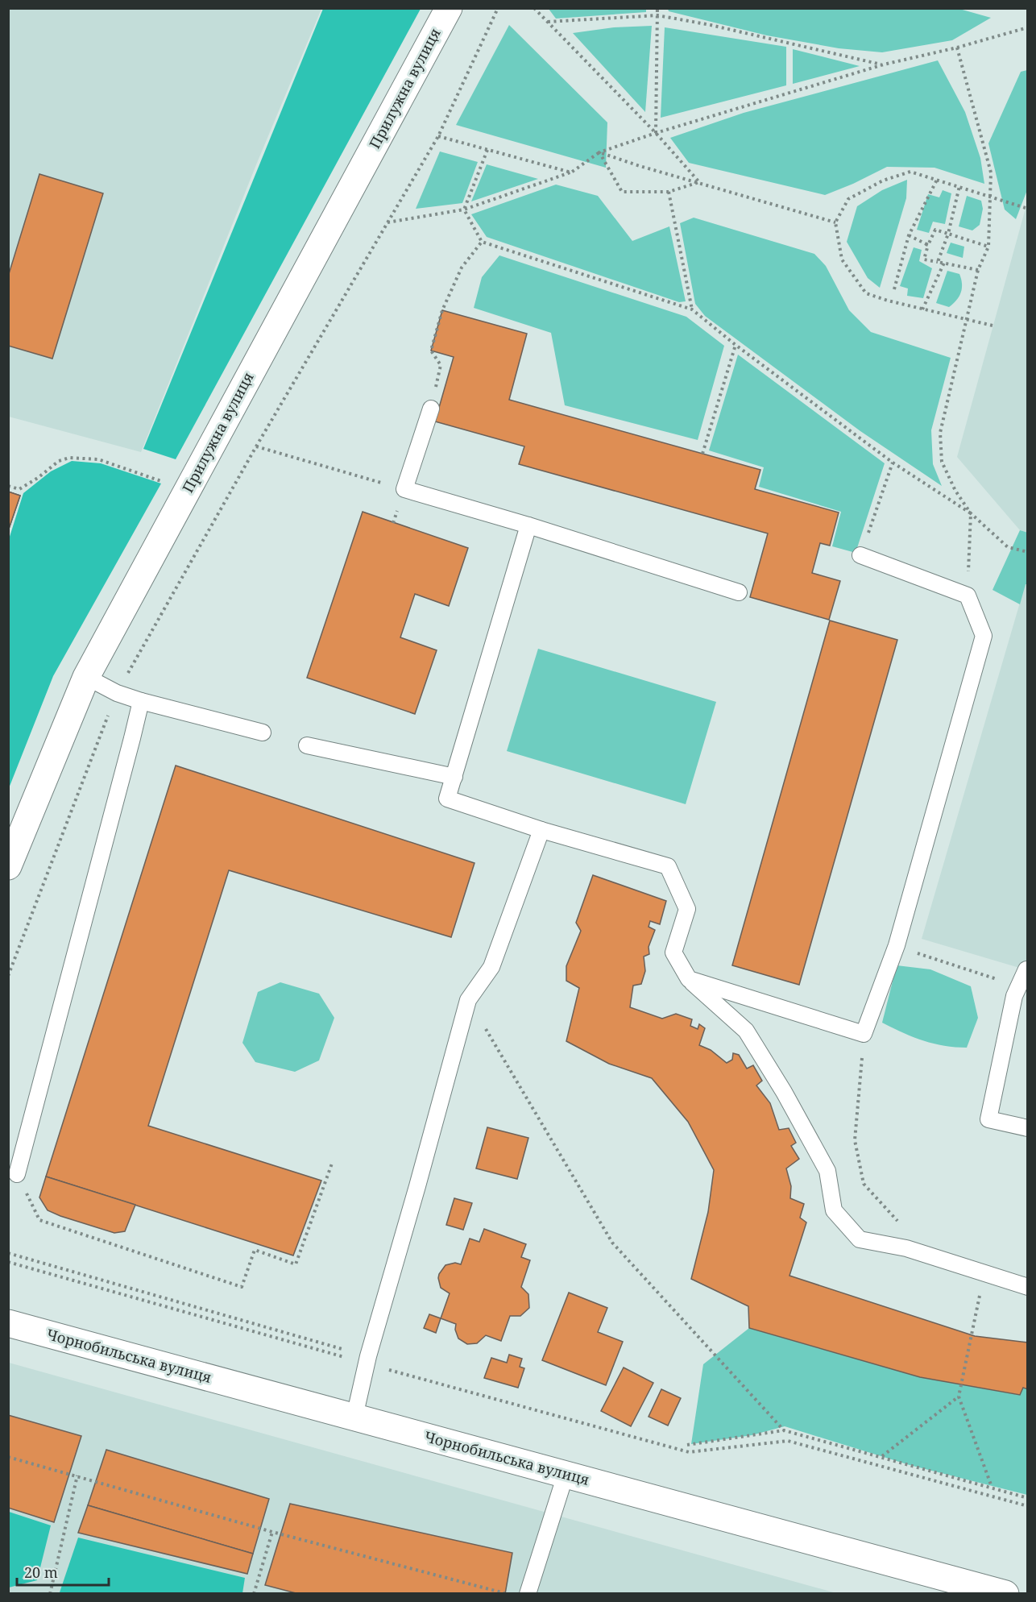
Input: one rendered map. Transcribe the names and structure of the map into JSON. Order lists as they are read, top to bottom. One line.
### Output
{"streets":{"main road":["Прилужна вулиця","Чорнобильська вулиця"]},"scale_bar":"20 m"}
